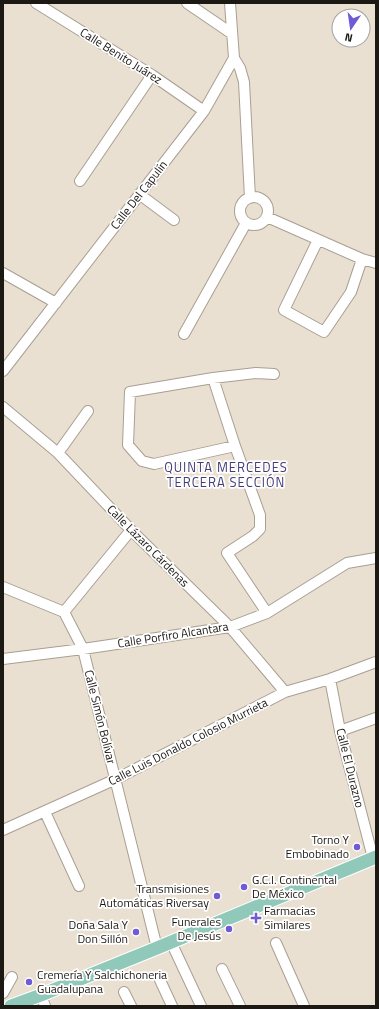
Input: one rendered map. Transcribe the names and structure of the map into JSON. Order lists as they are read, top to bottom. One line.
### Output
{"streets":{"street":["Calle Benito Juárez","Calle Del Capulín","Calle Lázaro Cárdenas","Calle Porfiro Alcantara","Calle Simón Bolívar","Calle Luis Donaldo Colosio Murrieta","Calle El Durazno"]},"crossings":[["Calle Benito Juárez","Calle Del Capulín"],["Calle Lázaro Cárdenas","Calle Porfiro Alcantara"],["Calle Lázaro Cárdenas","Calle Luis Donaldo Colosio Murrieta"],["Calle Porfiro Alcantara","Calle Simón Bolívar"],["Calle Simón Bolívar","Calle Luis Donaldo Colosio Murrieta"],["Calle Luis Donaldo Colosio Murrieta","Calle El Durazno"]],"districts":["QUINTA MERCEDES TERCERA SECCIÓN"],"places":{"other":["Torno Y Embobinado","G.C.I. Continental De México","Transmisiones Automáticas Riversay","Funerales De Jesús","Doña Sala Y Don Sillón","Cremería Y Salchichoneria Guadalupana"],"health":["Farmacias Similares"]},"north":"bottom"}
